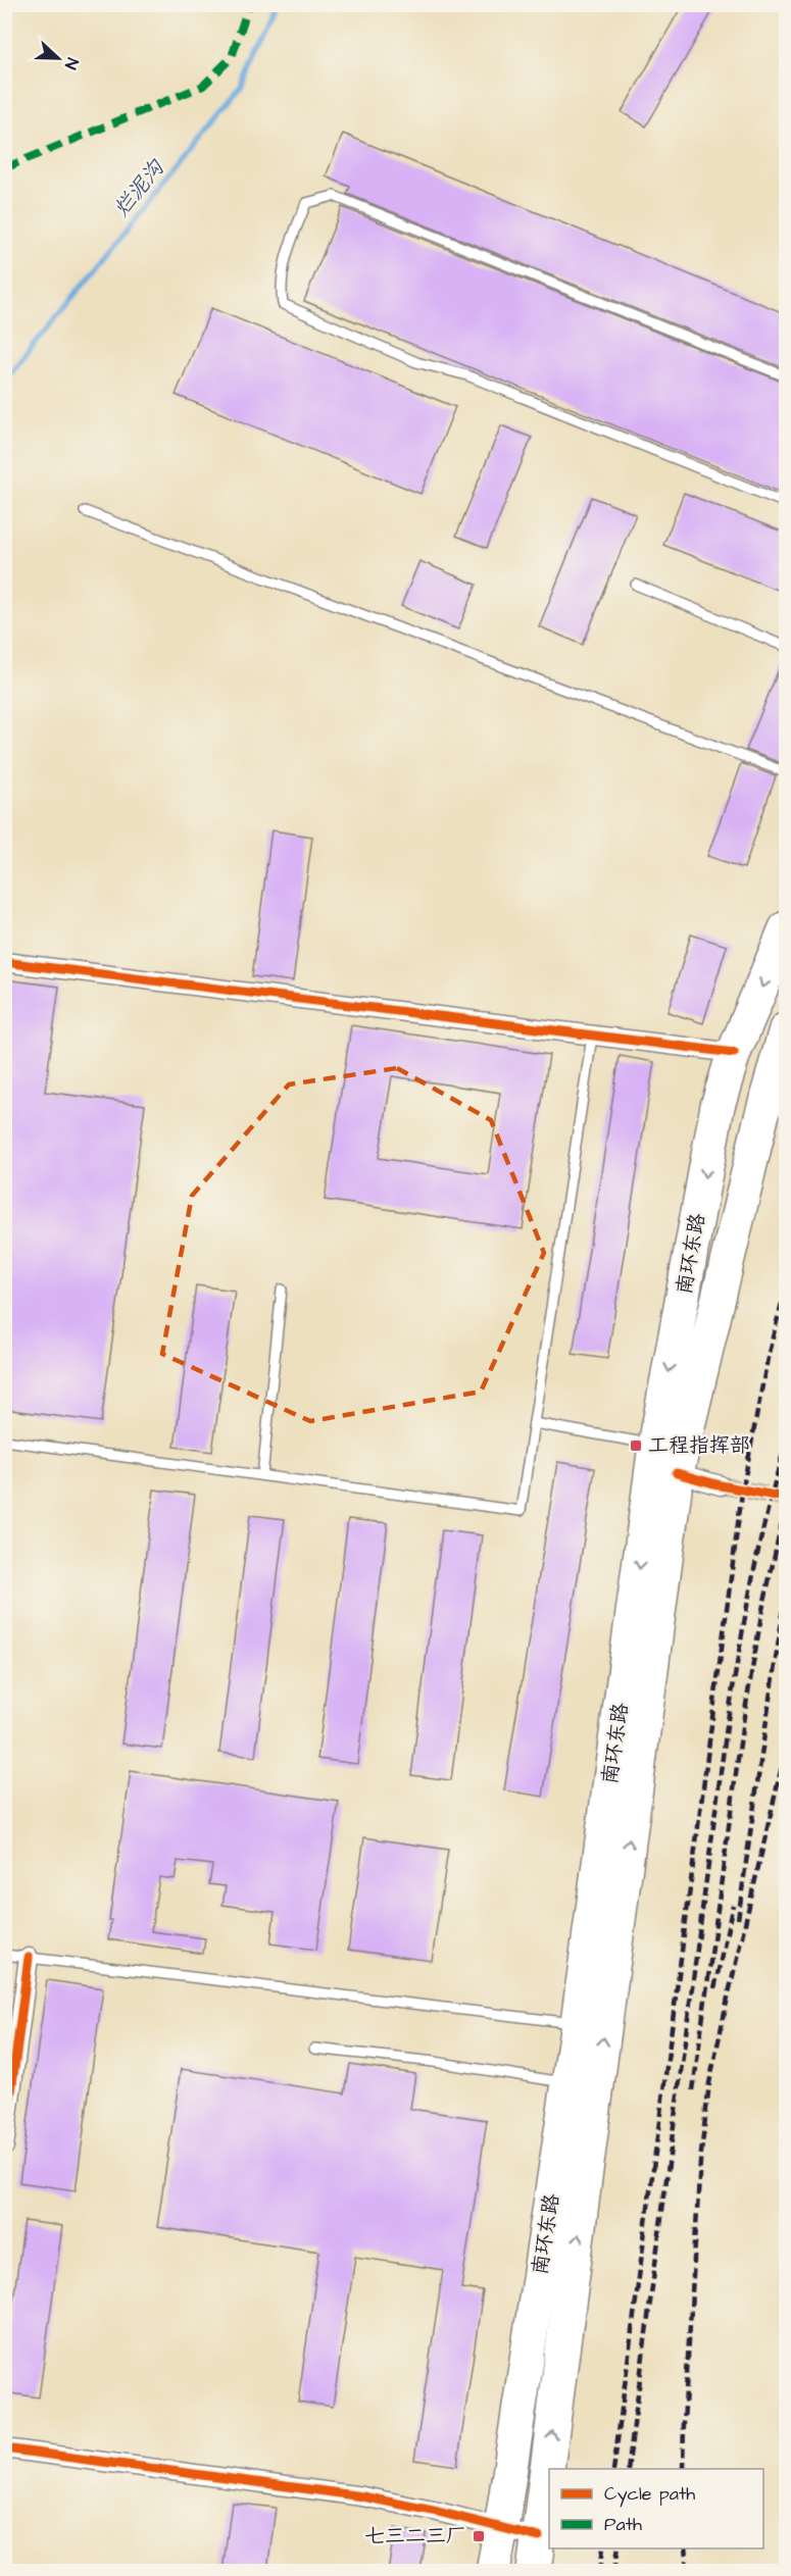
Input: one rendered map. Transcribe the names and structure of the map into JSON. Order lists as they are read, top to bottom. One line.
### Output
{"streets":{"highway":["南环东路"]},"water":["烂泥沟"],"places":{"transit":["工程指挥部","七三二三厂"]},"legend":["Cycle path","Path"],"north":"right"}
